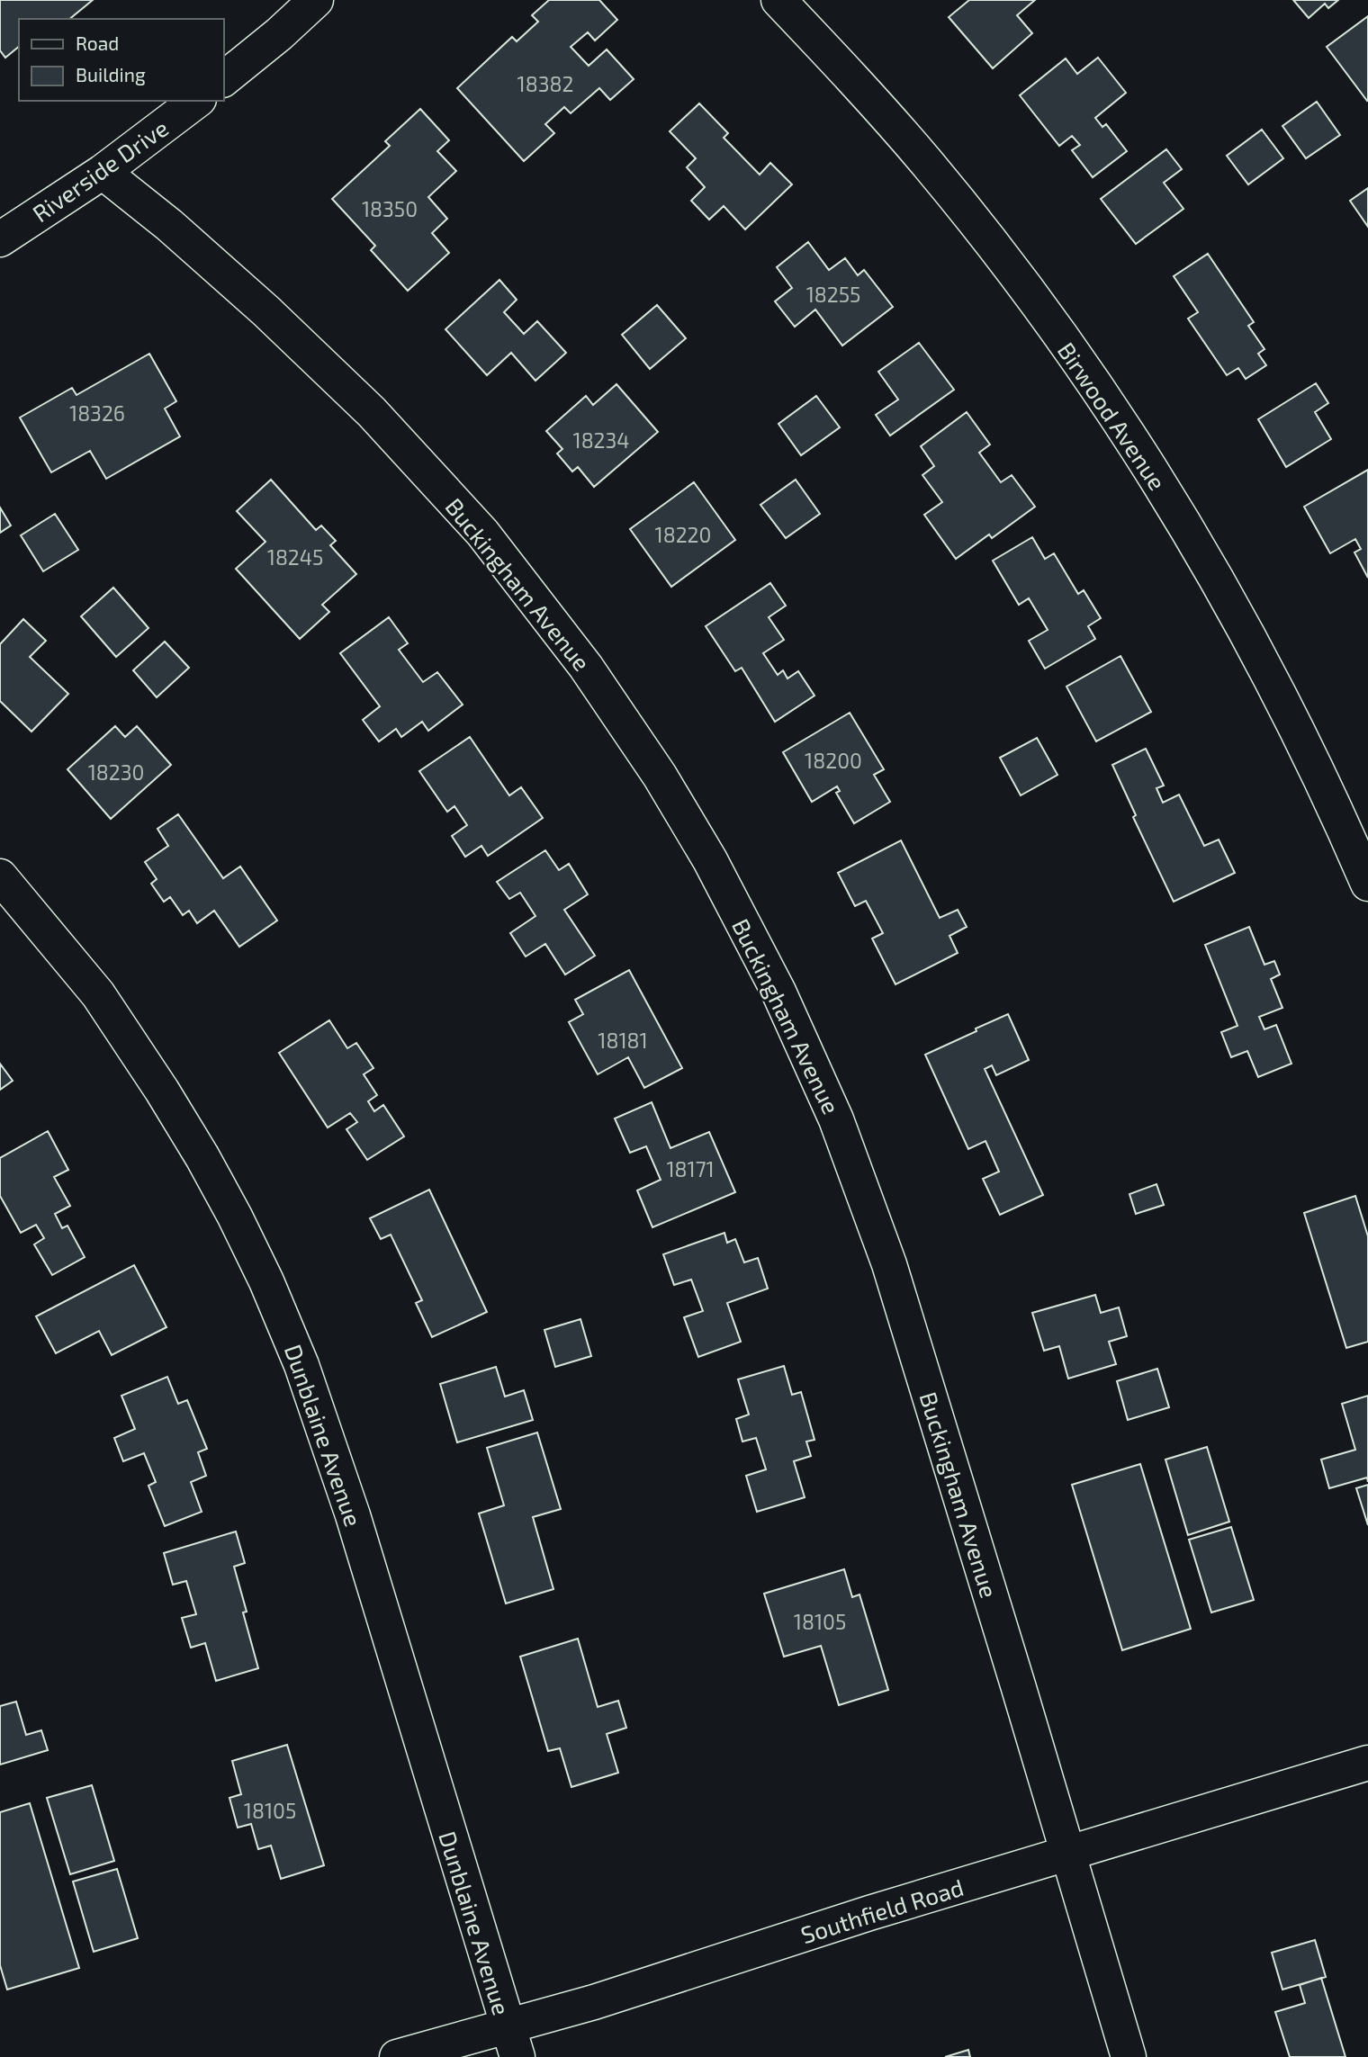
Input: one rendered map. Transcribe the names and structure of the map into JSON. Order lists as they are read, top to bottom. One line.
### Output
{"streets":{"street":["Riverside Drive","Birwood Avenue","Buckingham Avenue","Dunblaine Avenue","Southfield Road"]},"crossings":[["Riverside Drive","Buckingham Avenue"],["Buckingham Avenue","Southfield Road"],["Dunblaine Avenue","Southfield Road"]],"house_numbers":["18382","18350","18255","18326","18234","18220","18245","18200","18230","18181","18171","18105","18105"],"legend":["Road","Building"]}
